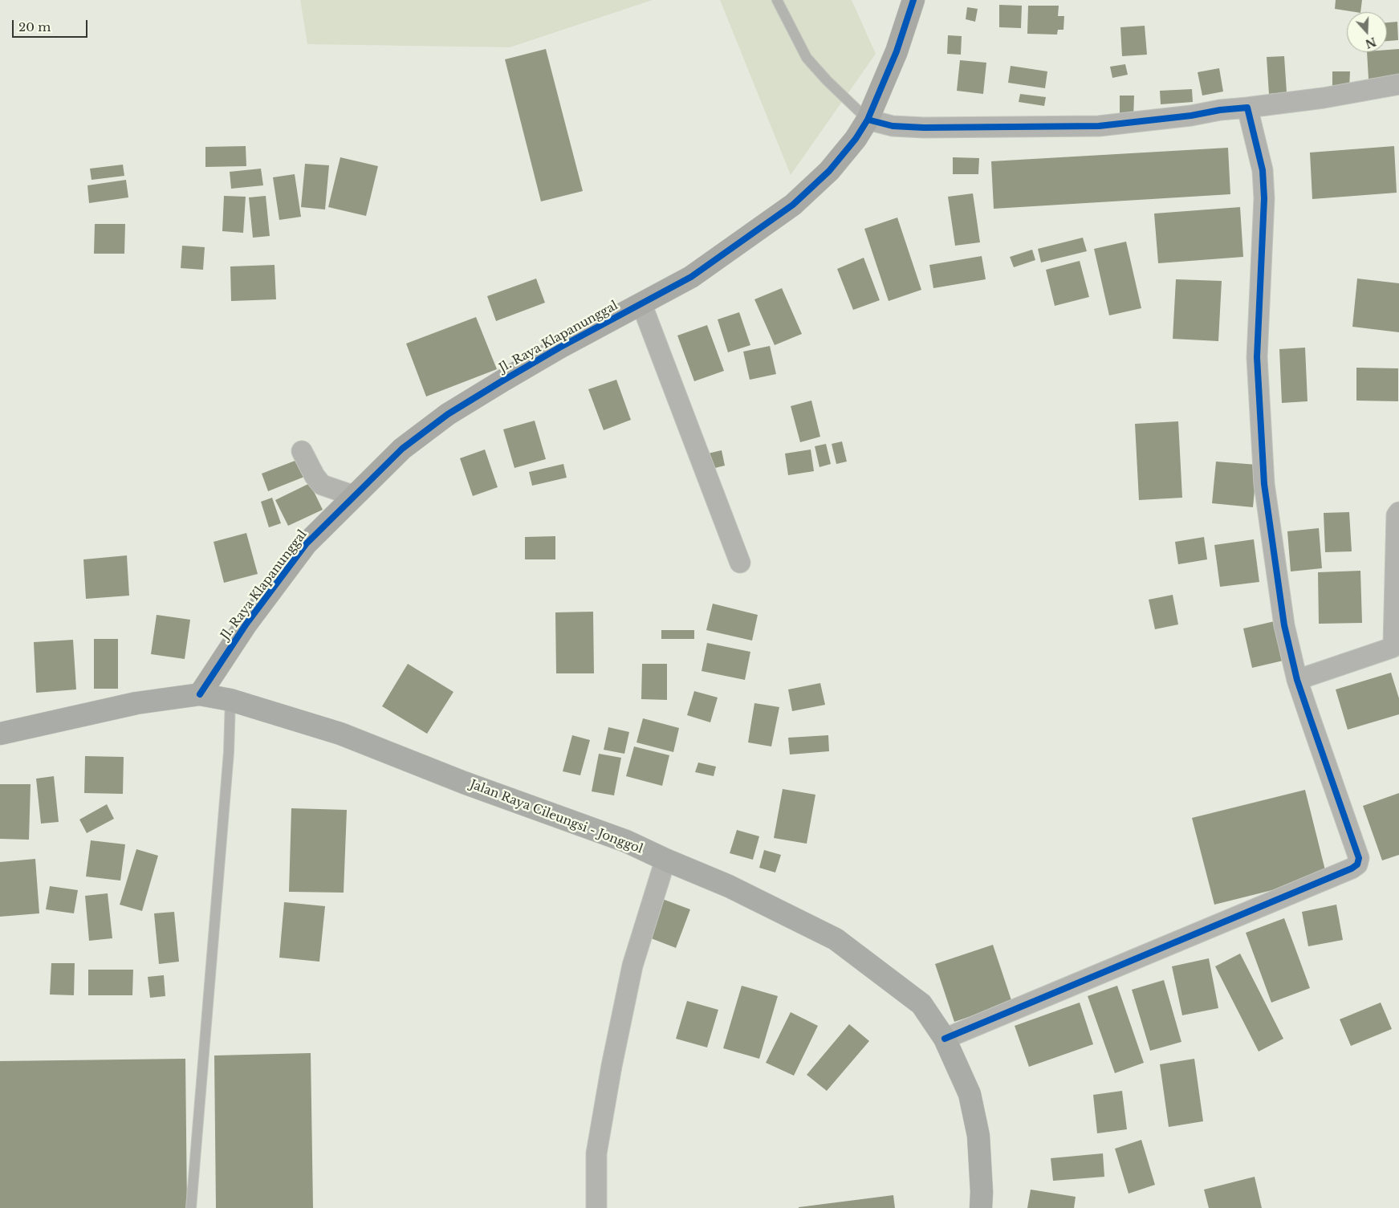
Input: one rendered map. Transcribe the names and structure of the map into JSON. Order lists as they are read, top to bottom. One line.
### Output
{"streets":{"main road":["Jalan Raya Cileungsi - Jonggol"],"street":["Jl. Raya Klapanunggal"]},"crossings":[["Jl. Raya Klapanunggal","Jalan Raya Cileungsi - Jonggol"]],"scale_bar":"20 m","north":"bottom"}
